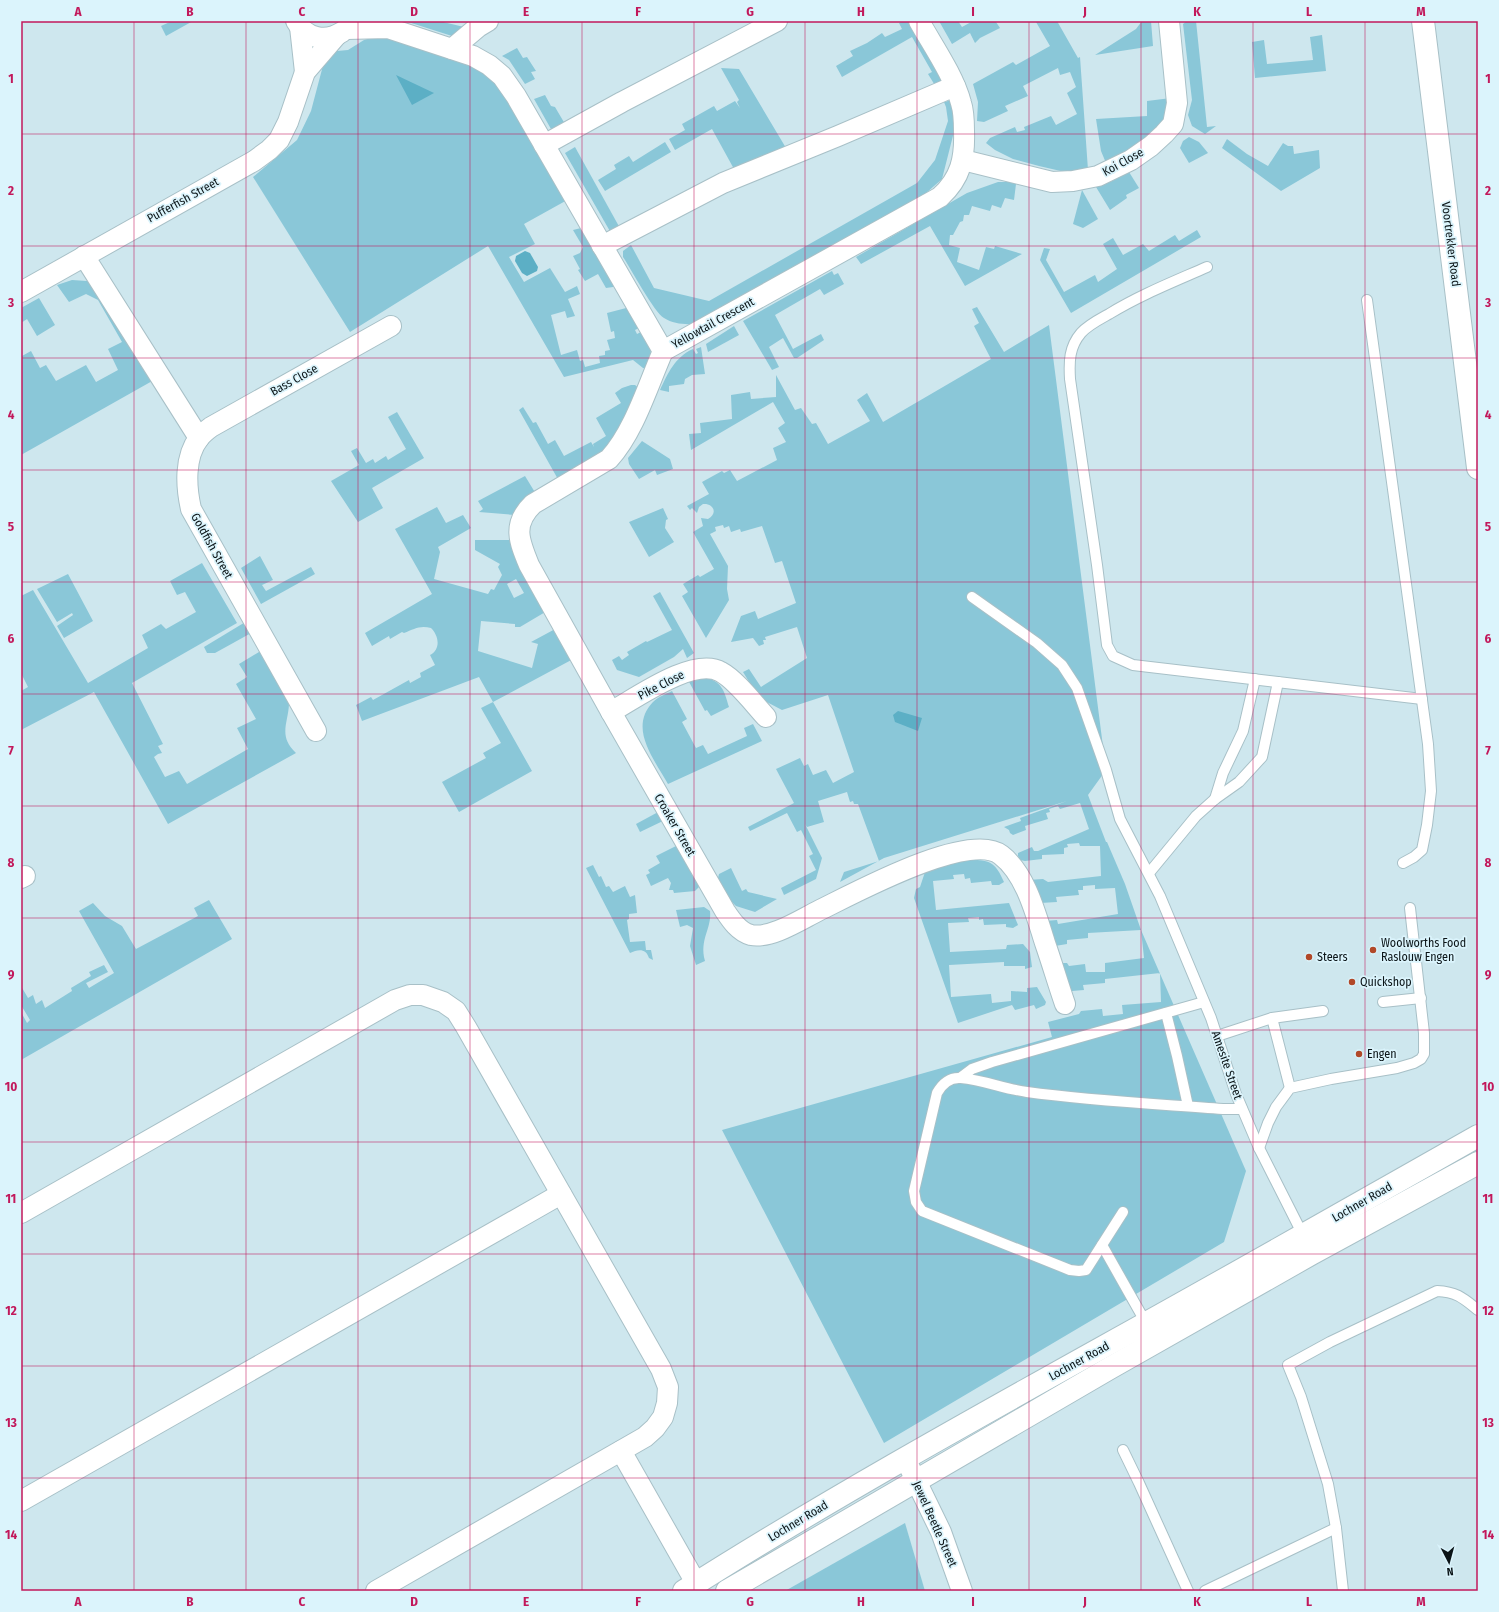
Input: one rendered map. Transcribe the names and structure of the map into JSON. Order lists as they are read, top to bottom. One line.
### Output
{"streets":{"street":["Koi Close","Pufferfish Street","Voortrekker Road","Yellowtail Crescent","Bass Close","Goldfish Street","Pike Close","Croaker Street","Lochner Road","Jewel Beetle Street"],"lane":["Amesite Street"]},"crossings":[["Koi Close","Yellowtail Crescent"],["Pufferfish Street","Yellowtail Crescent"],["Yellowtail Crescent","Croaker Street"],["Bass Close","Goldfish Street"],["Pike Close","Croaker Street"],["Amesite Street","Lochner Road"],["Lochner Road","Jewel Beetle Street"]],"places":["Woolworths Food Raslouw Engen","Steers","Quickshop","Engen"],"north":"bottom","grid":{"columns":["A","B","C","D","E","F","G","H","I","J","K","L","M"],"rows":["1","2","3","4","5","6","7","8","9","10","11","12","13","14"]}}
